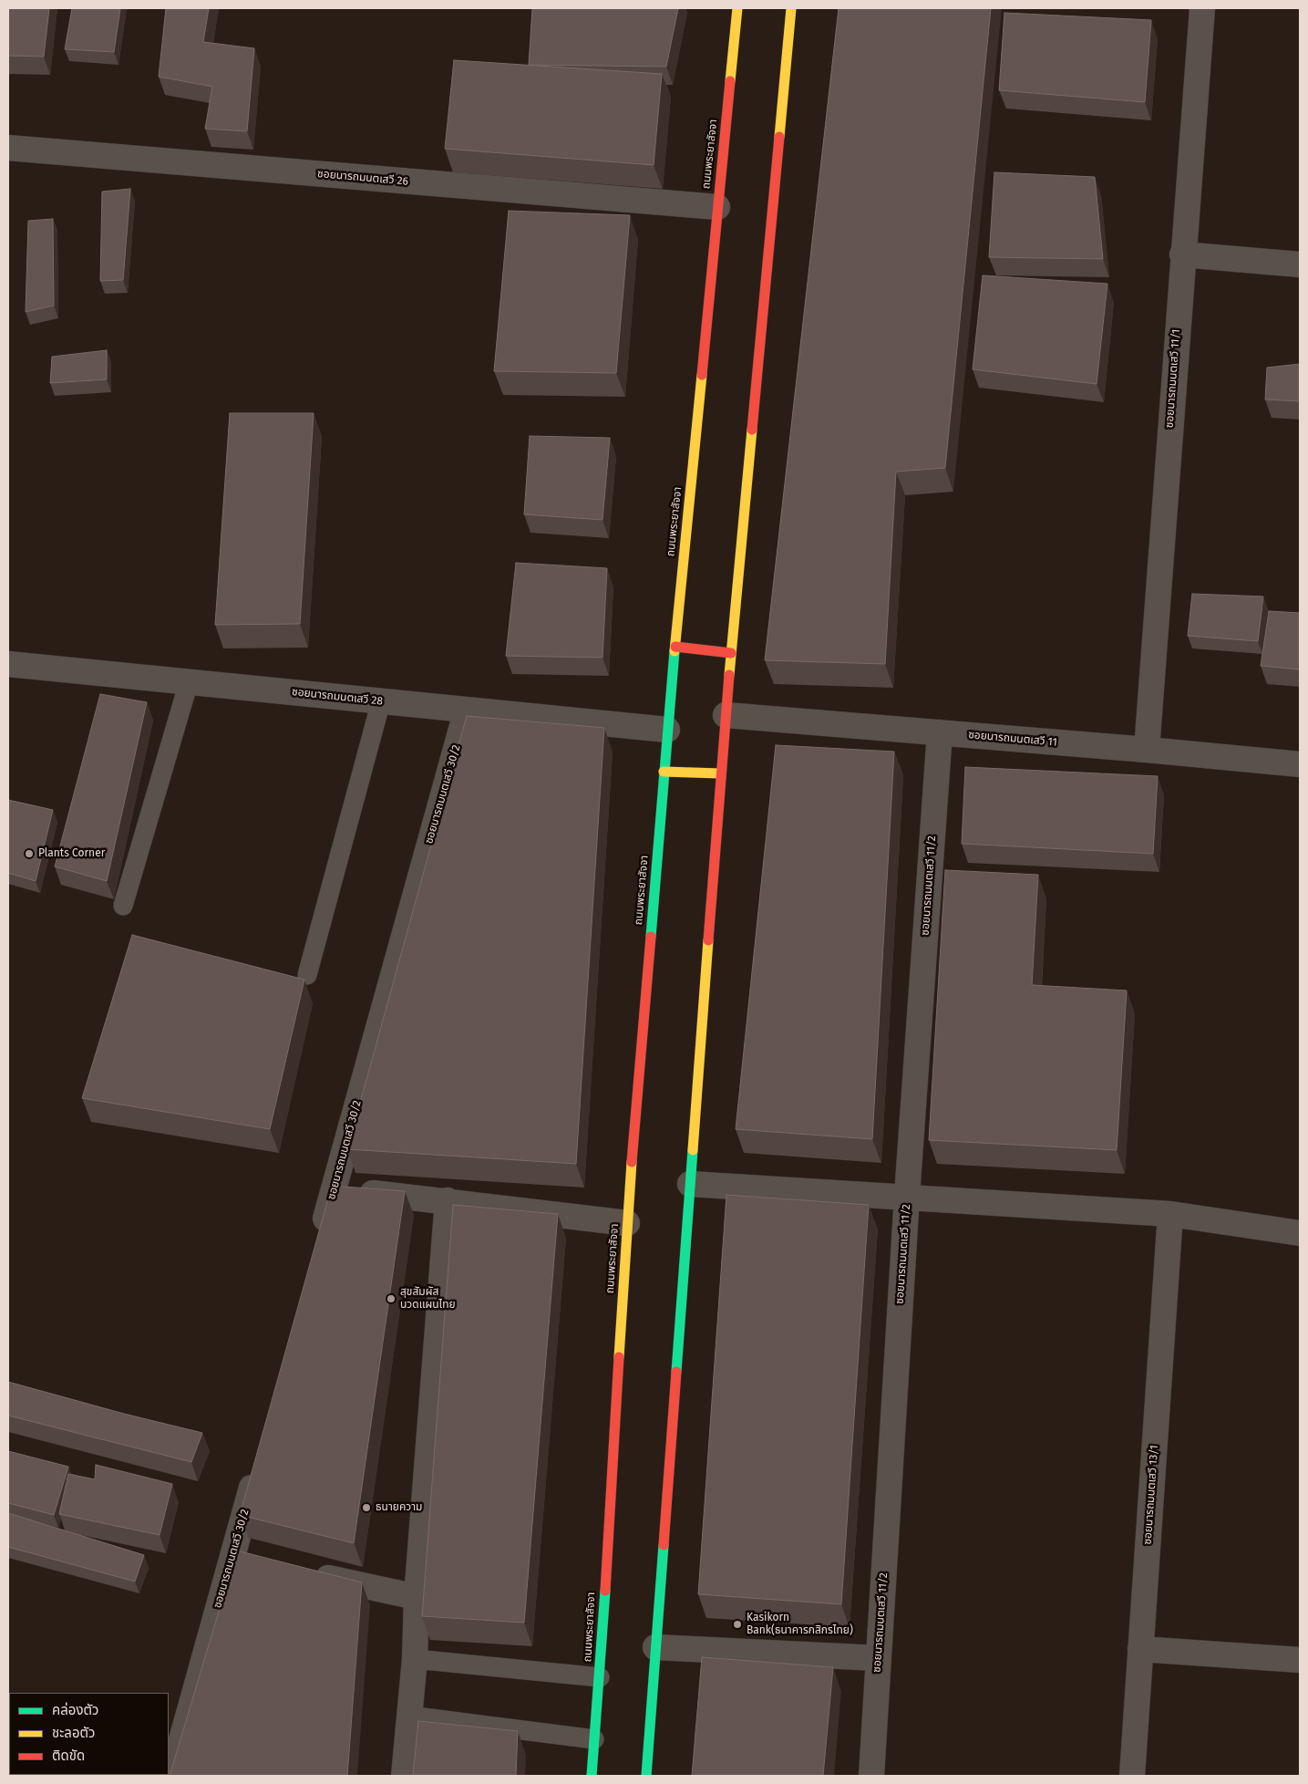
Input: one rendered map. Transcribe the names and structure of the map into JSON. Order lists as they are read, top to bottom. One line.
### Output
{"streets":{"main road":["ถนนพระยาสัจจา"],"street":["ซอยนารถมนตเสวี 26","ซอยนารถมนตเสวี 11/1","ซอยนารถมนตเสวี 28","ซอยนารถมนตเสวี 11","ซอยนารถมนตเสวี 30/2","ซอยนารถมนตเสวี 11/2","ซอยนารถมนตเสวี 13/1"]},"crossings":[["ถนนพระยาสัจจา","ซอยนารถมนตเสวี 26"],["ถนนพระยาสัจจา","ซอยนารถมนตเสวี 28"],["ซอยนารถมนตเสวี 11/1","ซอยนารถมนตเสวี 11"],["ซอยนารถมนตเสวี 28","ซอยนารถมนตเสวี 30/2"],["ซอยนารถมนตเสวี 11","ซอยนารถมนตเสวี 11/2"]],"places":["Plants Corner","สุขสัมผัส นวดแผนไทย","ธนายความ","Kasikorn Bank(ธนาคารกสิกรไทย)"],"legend":["คล่องตัว","ชะลอตัว","ติดขัด"]}
